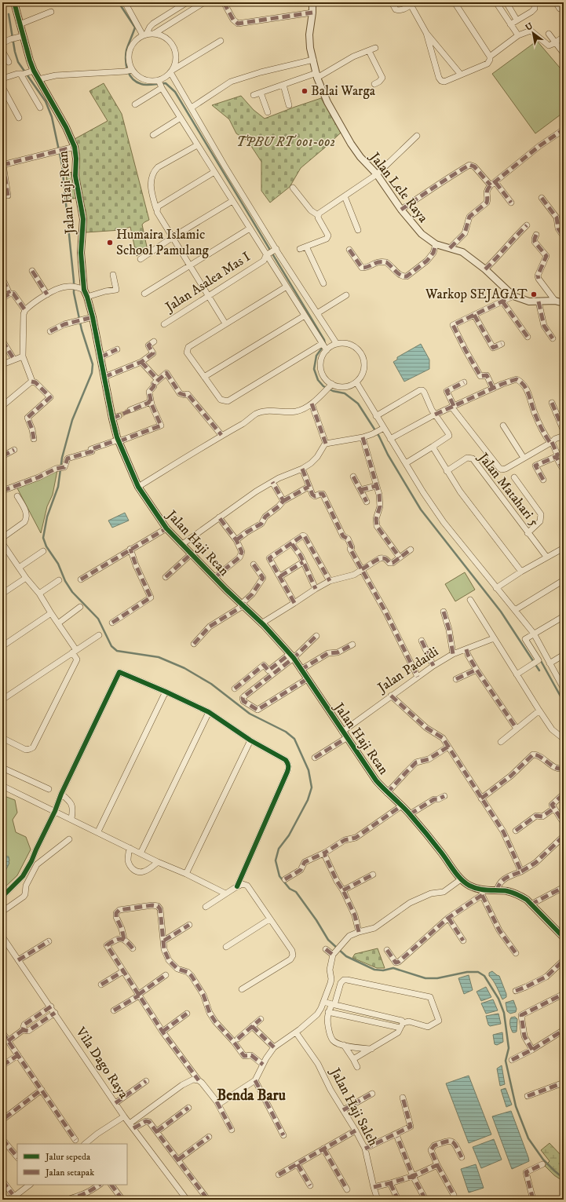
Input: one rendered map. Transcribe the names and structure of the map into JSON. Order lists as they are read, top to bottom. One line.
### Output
{"streets":{"street":["Jalan Lele Raya","Jalan Haji Rean","Jalan Asalea Mas I","Jalan Matahari 5","Jalan Padaidi","Vila Dago Raya","Jalan Haji Saleh"]},"crossings":[["Jalan Haji Rean","Jalan Padaidi"]],"districts":["Benda Baru"],"parks":["TPBU RT 001-002"],"places":["Balai Warga","Humaira Islamic School Pamulang","Warkop SEJAGAT"],"legend":["Jalur sepeda","Jalan setapak"],"north":"top left"}
